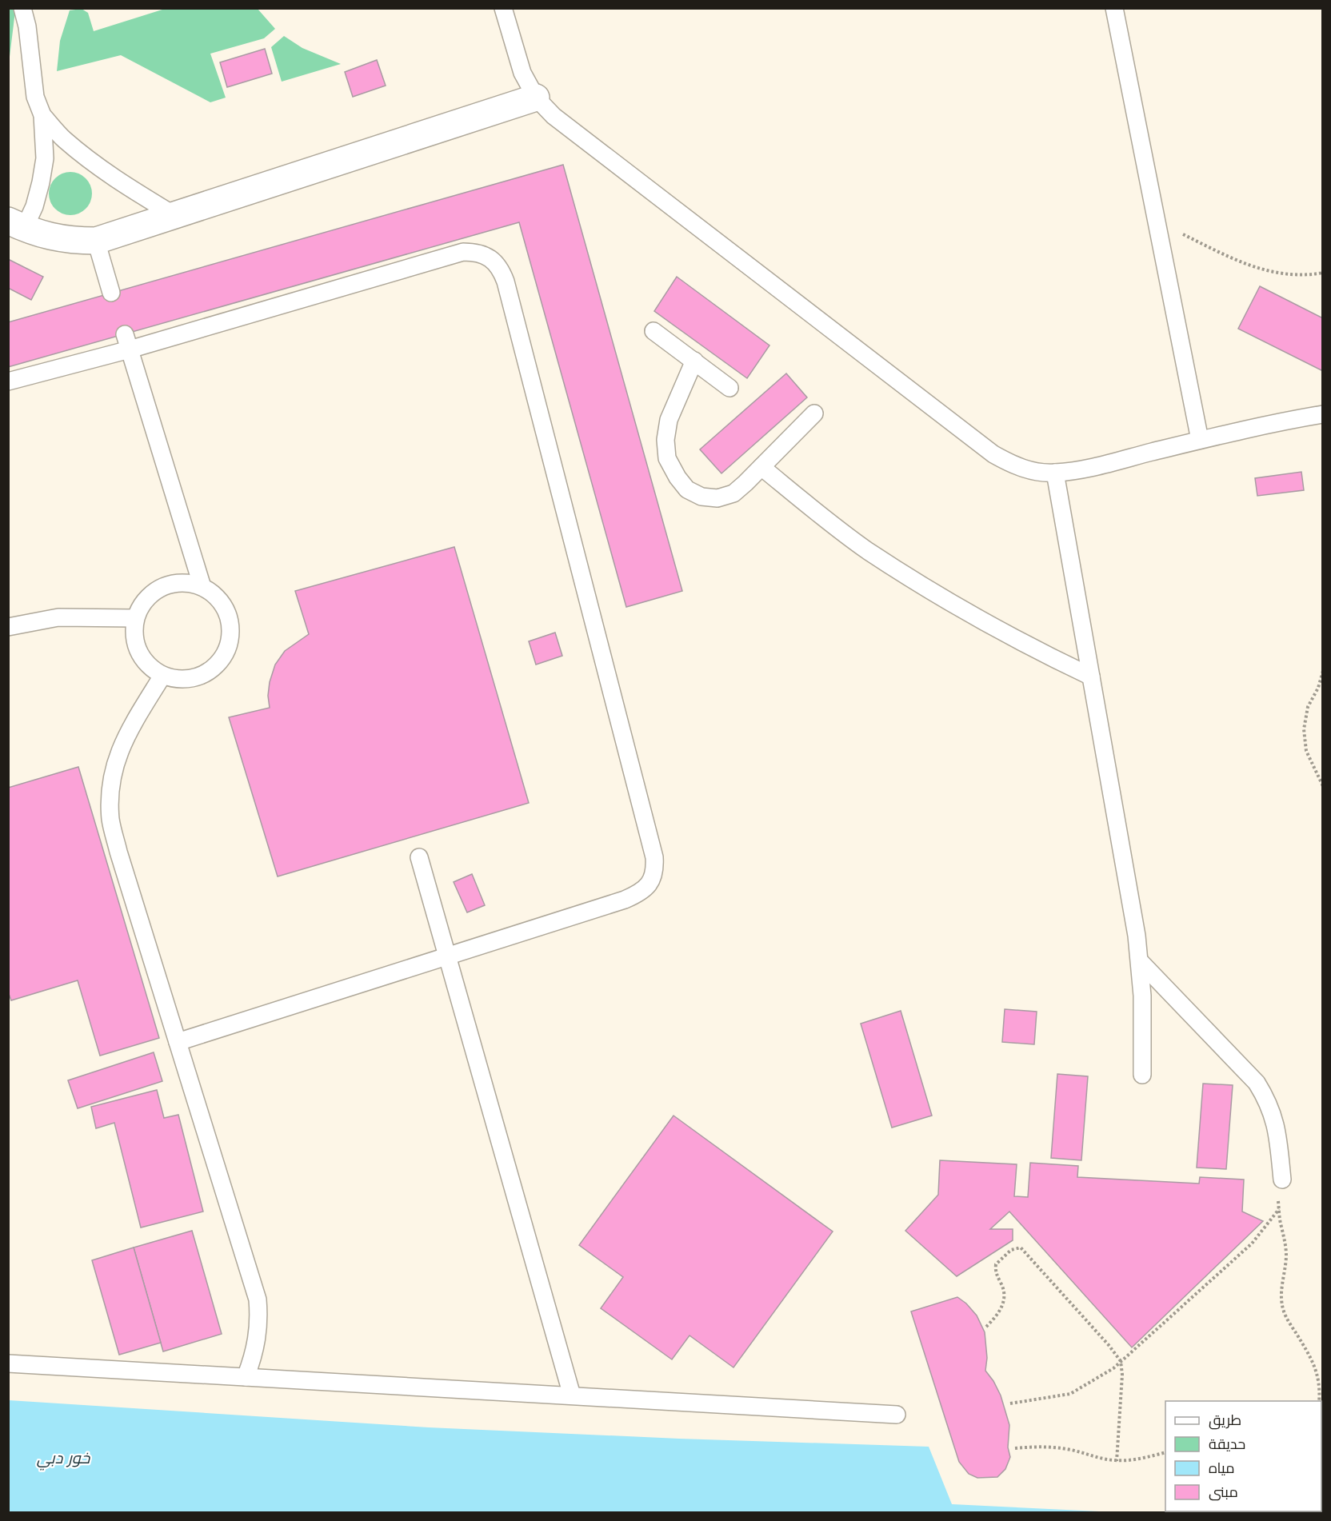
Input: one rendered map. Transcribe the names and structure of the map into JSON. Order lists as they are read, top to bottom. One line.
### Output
{"water":["خور دبي"],"legend":["طريق","حديقة","مياه","مبنى"]}
